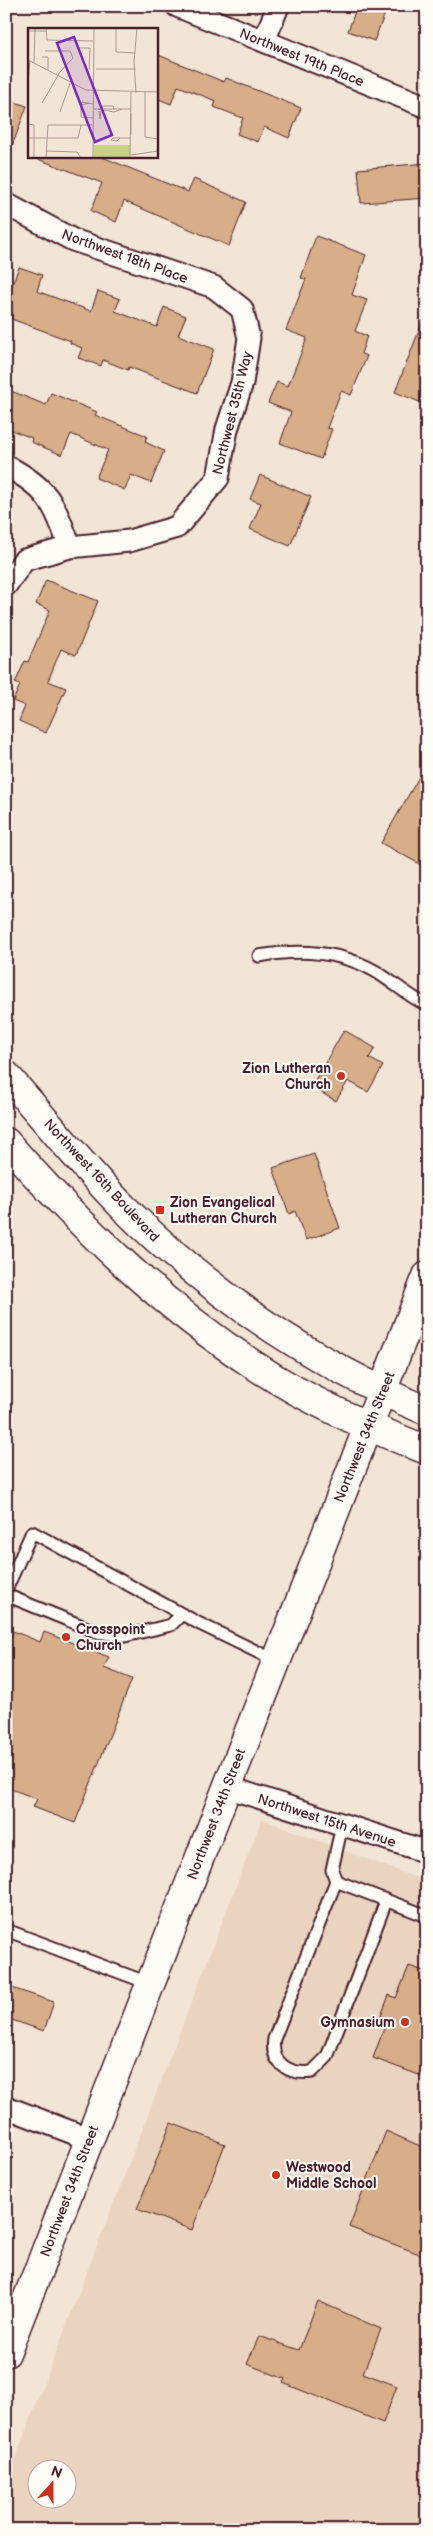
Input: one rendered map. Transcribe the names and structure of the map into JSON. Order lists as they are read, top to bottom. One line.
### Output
{"streets":{"main road":["Northwest 16th Boulevard","Northwest 34th Street"],"street":["Northwest 19th Place","Northwest 18th Place","Northwest 35th Way","Northwest 15th Avenue"]},"crossings":[["Northwest 18th Place","Northwest 35th Way"],["Northwest 16th Boulevard","Northwest 34th Street"],["Northwest 34th Street","Northwest 15th Avenue"]],"places":{"other":["Zion Lutheran Church","Crosspoint Church","Gymnasium","Westwood Middle School"],"transit":["Zion Evangelical Lutheran Church"]},"north":"top"}
